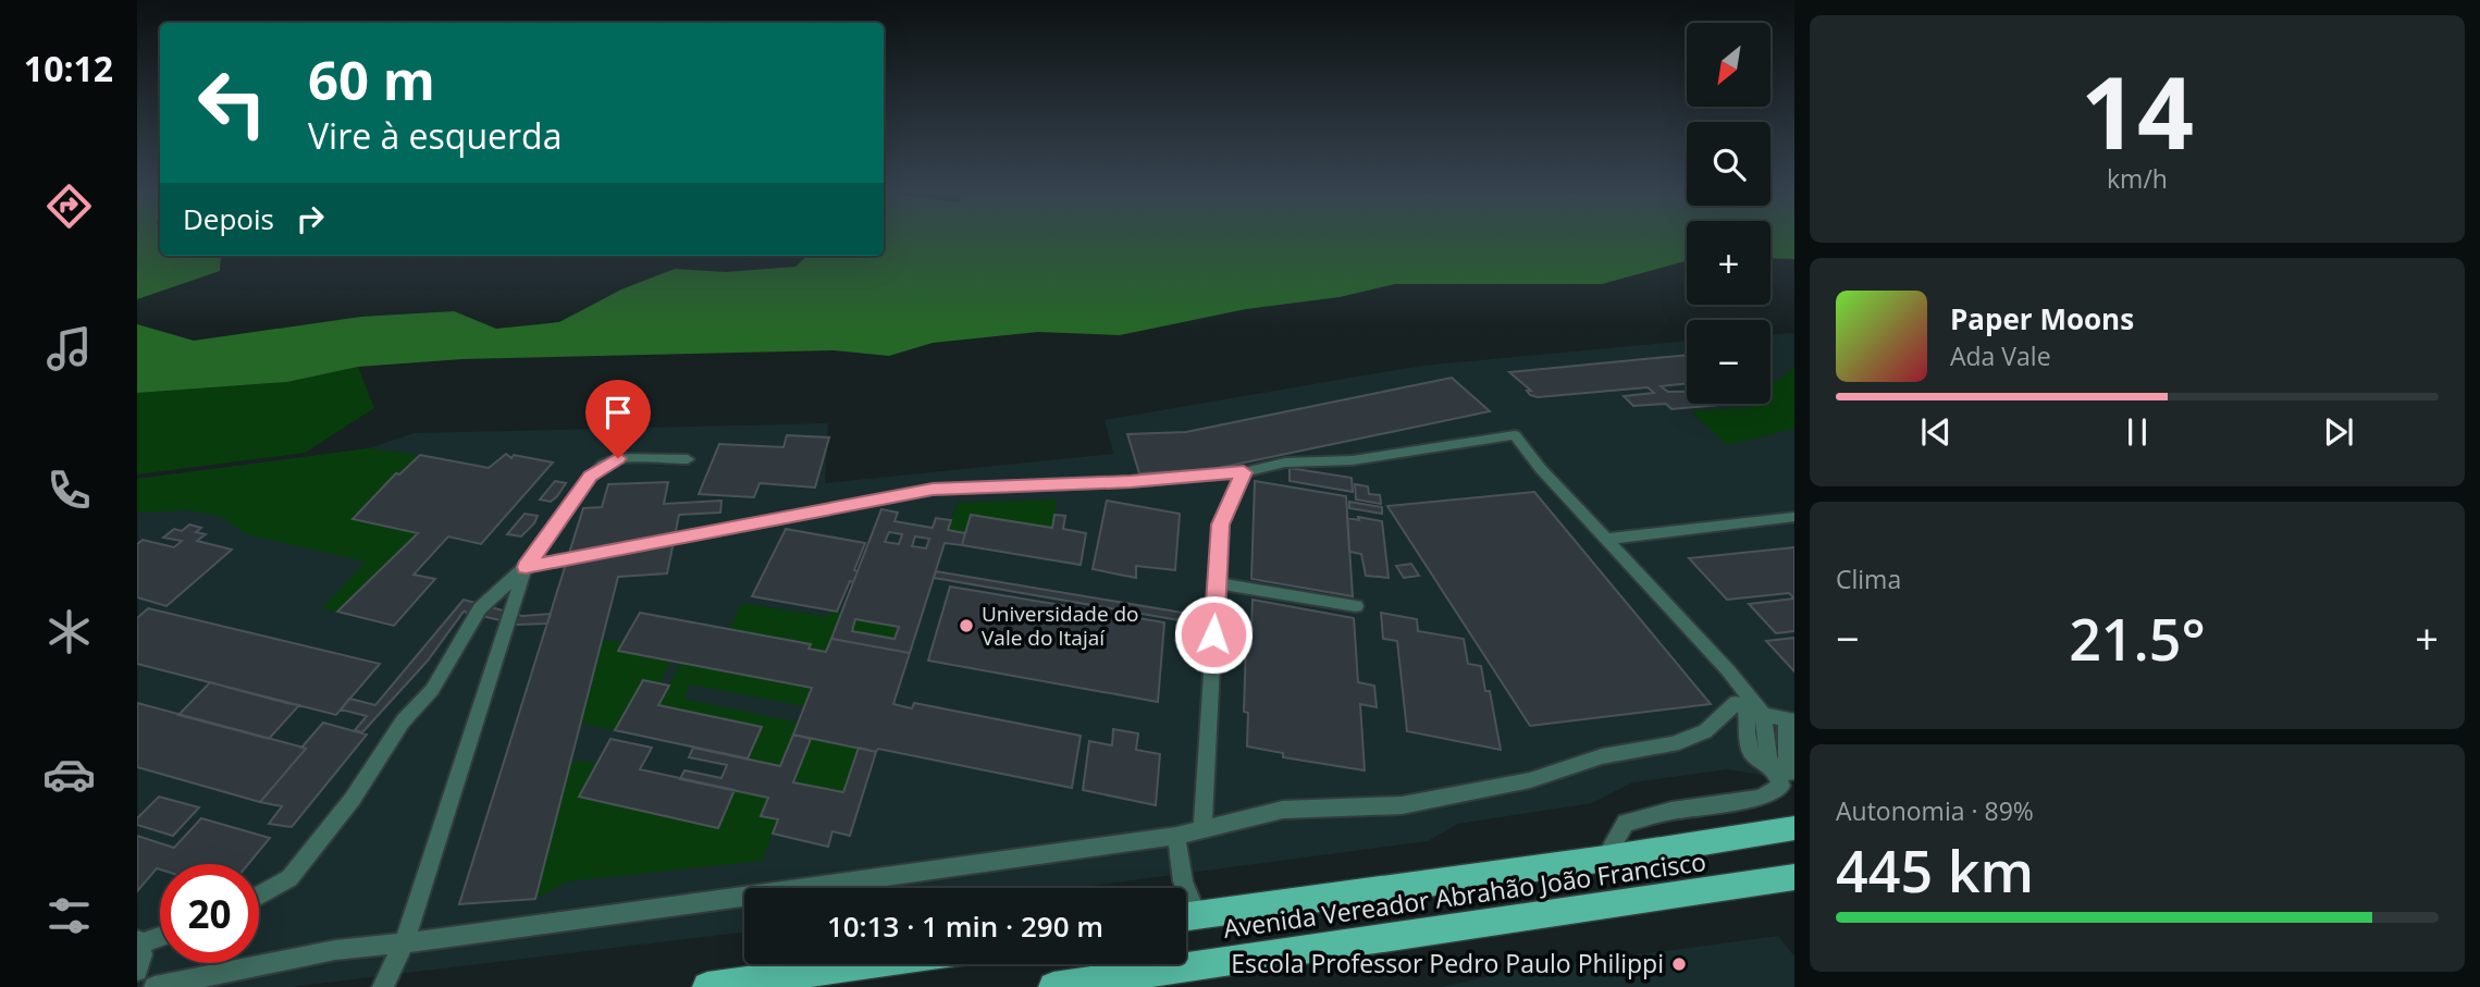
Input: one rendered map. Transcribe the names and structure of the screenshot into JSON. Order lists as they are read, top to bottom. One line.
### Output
{"streets":{"main road":["Avenida Vereador Abrahão João Francisco"]},"places":["Universidade do Vale do Itajaí","Escola Professor Pedro Paulo Philippi"],"north":"bottom left","page":{"tabs":"10:12","tile":[["14","km/h"],"Clima",["Autonomia · 89%","445 km"]],"map_buttons":["+","−"],"turn":["60 m","Vire à esquerda"],"then":"Depois","song":["Paper Moons","Ada Vale"],"heat":["−","21.5°","+"],"limit":"20","trip":"10:13 · 1 min · 290 m"}}
